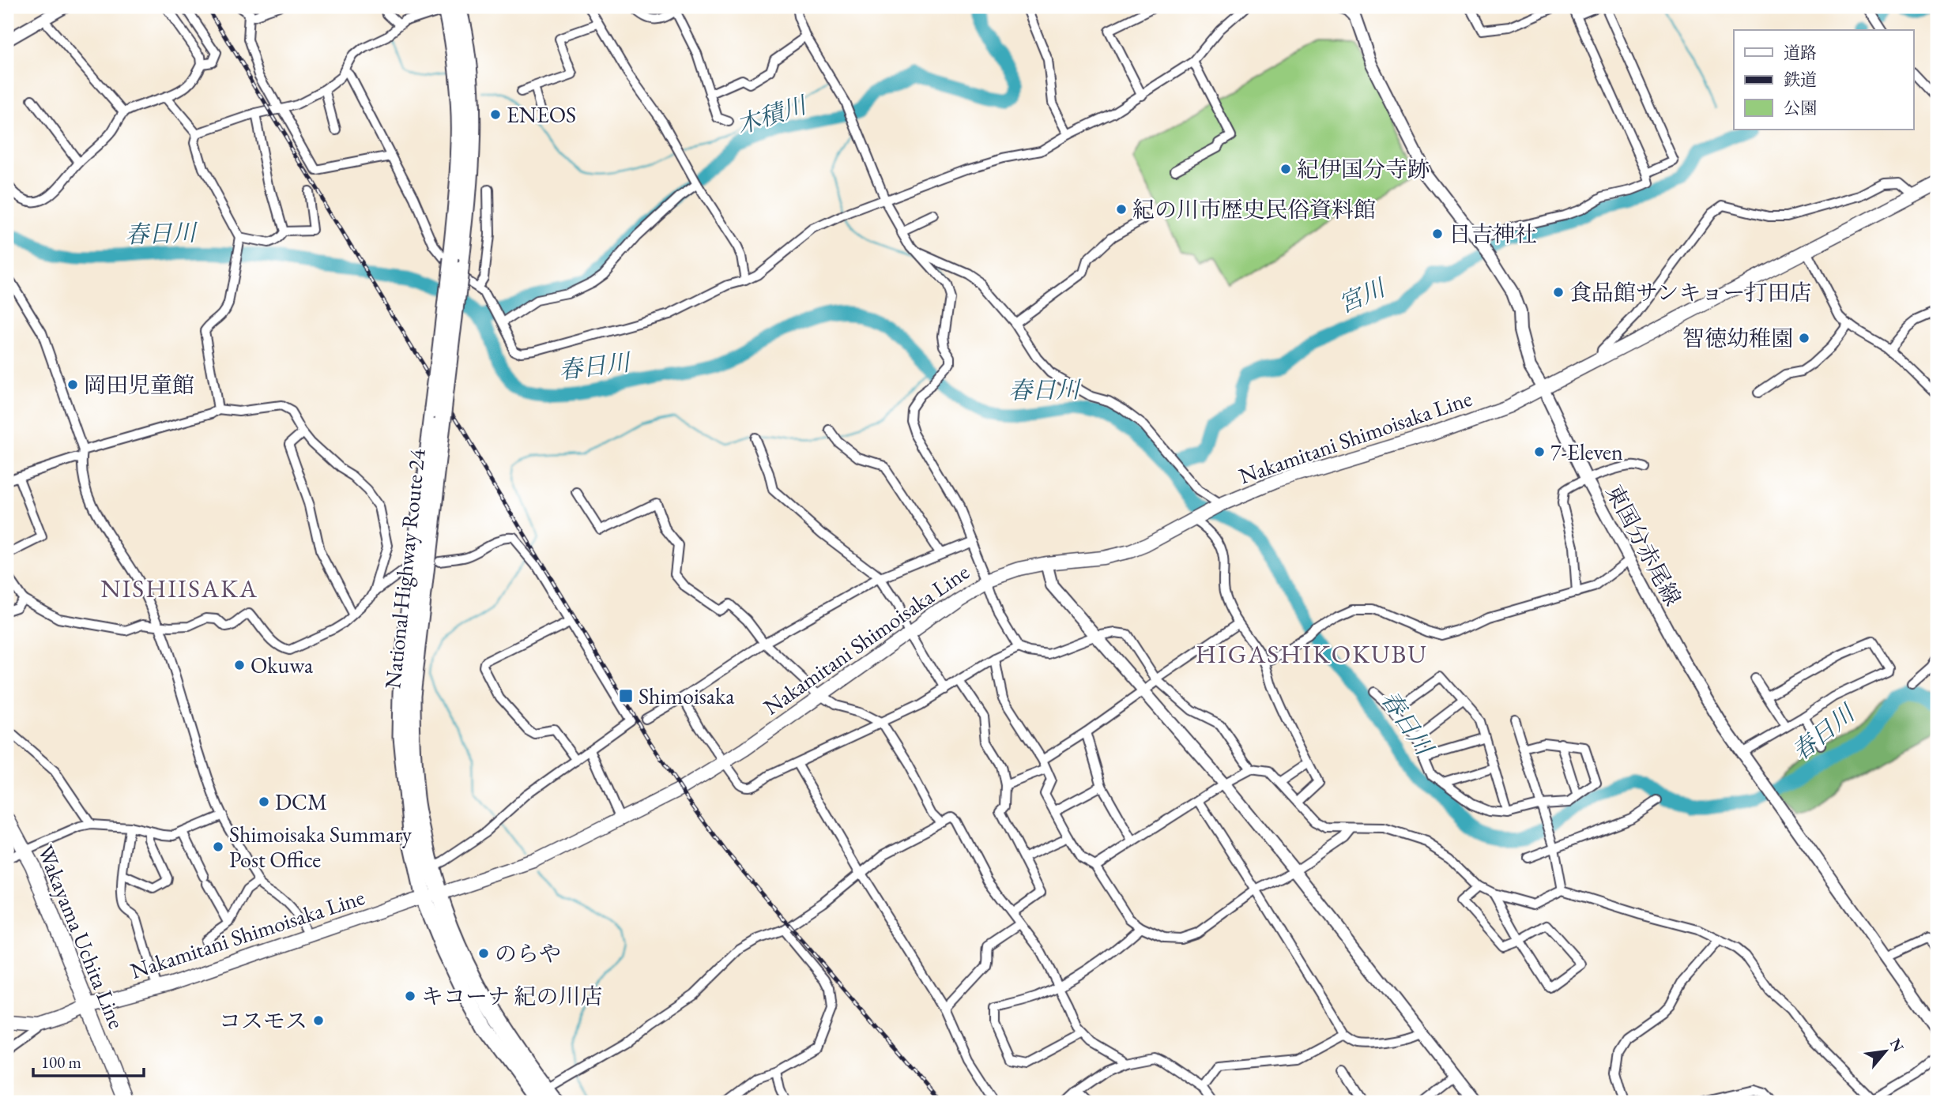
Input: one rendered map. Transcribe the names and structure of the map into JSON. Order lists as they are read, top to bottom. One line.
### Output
{"streets":{"highway":["National Highway Route 24"],"main road":["Nakamitani Shimoisaka Line","Wakayama Uchita Line"],"street":["東国分赤尾線"]},"crossings":[["Nakamitani Shimoisaka Line","東国分赤尾線"],["Nakamitani Shimoisaka Line","National Highway Route 24"],["Nakamitani Shimoisaka Line","Wakayama Uchita Line"]],"districts":["NISHIISAKA","HIGASHIKOKUBU"],"water":["木積川","春日川","宮川"],"places":{"other":["ENEOS","紀伊国分寺跡","紀の川市歴史民俗資料館","日吉神社","食品館サンキョー打田店","智徳幼稚園","岡田児童館","7-Eleven","Okuwa","DCM","Shimoisaka Summary Post Office","のらや","キコーナ 紀の川店","コスモス"],"transit":["Shimoisaka"]},"legend":["道路","鉄道","公園"],"scale_bar":"100 m","north":"top right"}
